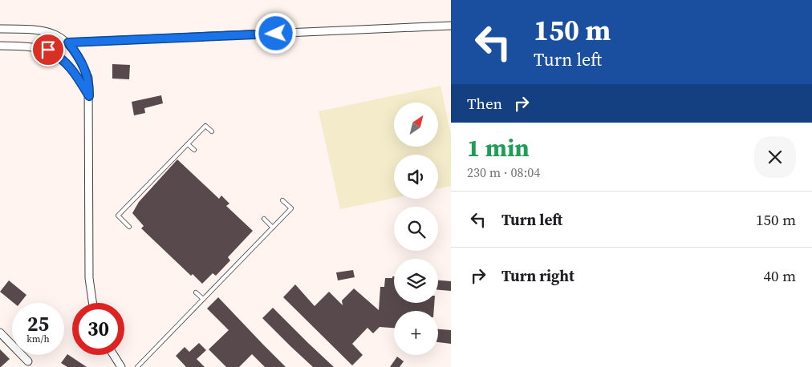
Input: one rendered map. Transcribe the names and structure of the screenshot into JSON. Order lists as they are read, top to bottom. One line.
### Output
{"north":"top right","page":{"turn":["150 m","Turn left"],"then":"Then","map_buttons":"+","heading":["1 min","230 m · 08:04"],"list":[{"name":"Turn left","value":"150 m"},{"name":"Turn right","value":"40 m"}],"speed":"25 km/h","limit":"30"}}
